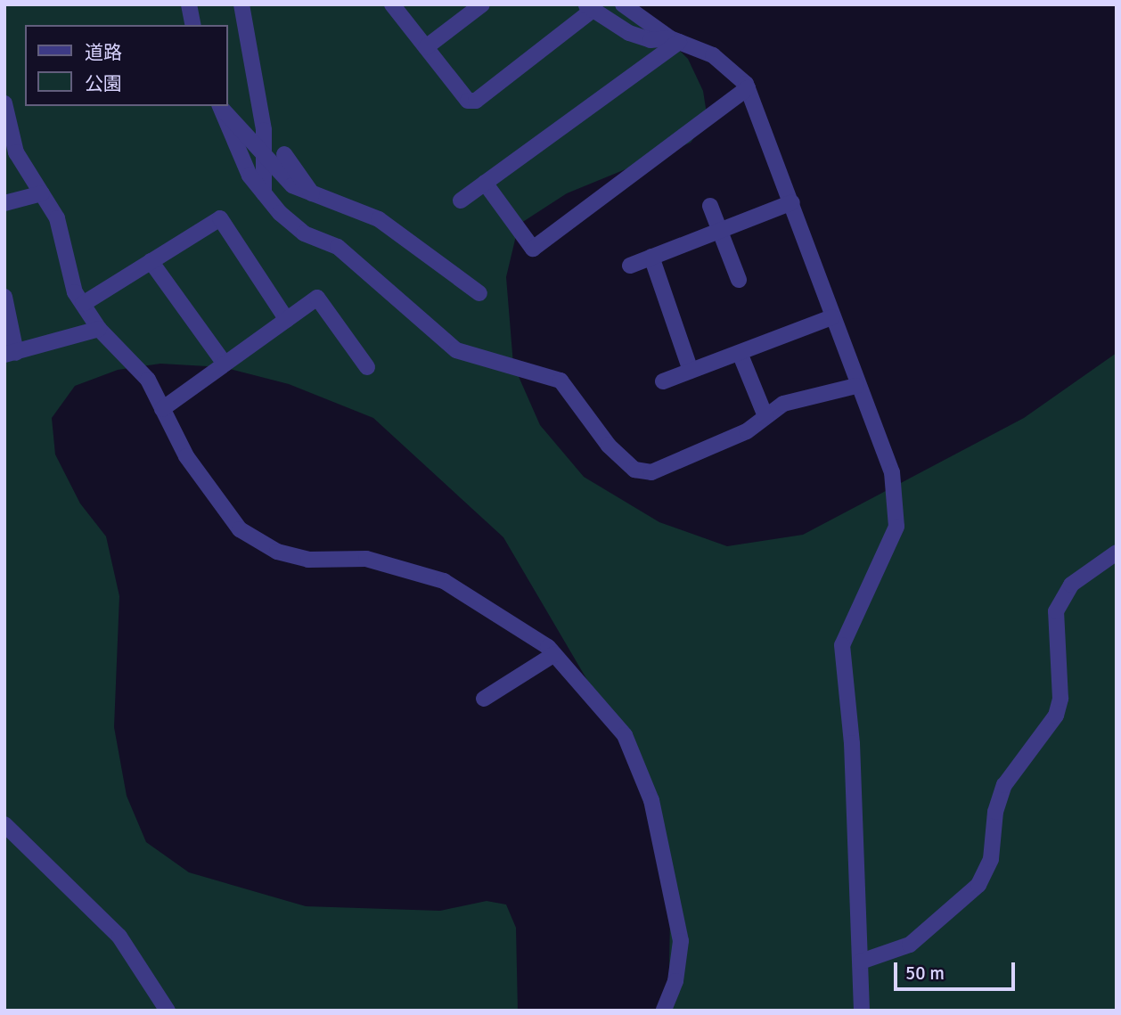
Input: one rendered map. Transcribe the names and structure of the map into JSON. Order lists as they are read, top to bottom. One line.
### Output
{"legend":["道路","公園"],"scale_bar":"50 m"}
